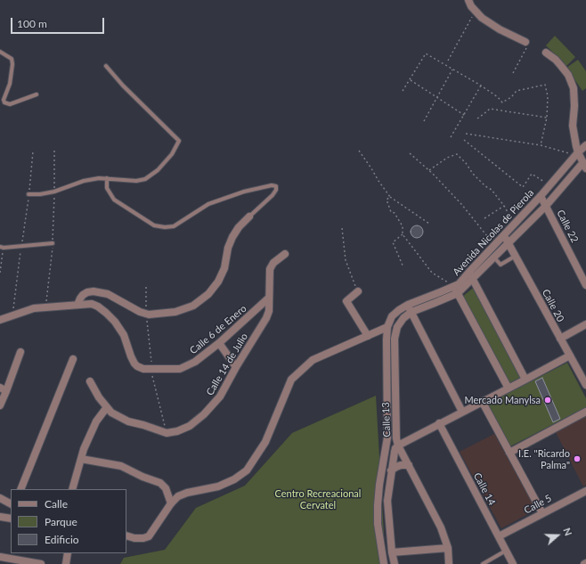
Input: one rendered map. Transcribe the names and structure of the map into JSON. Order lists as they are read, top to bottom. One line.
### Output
{"streets":{"street":["Calle 22","Avenida Nicolas de Pierola","Calle 20","Calle 6 de Enero","Calle 14 de Julio","Calle 13","Calle 14","Calle 5"]},"crossings":[["Calle 22","Avenida Nicolas de Pierola"],["Avenida Nicolas de Pierola","Calle 20"],["Calle 6 de Enero","Calle 14 de Julio"],["Calle 14","Calle 5"]],"parks":["Centro Recreacional Cervatel"],"places":["Mercado Manylsa","I.E. \"Ricardo Palma\""],"legend":["Calle","Parque","Edificio"],"scale_bar":"100 m","north":"right"}
